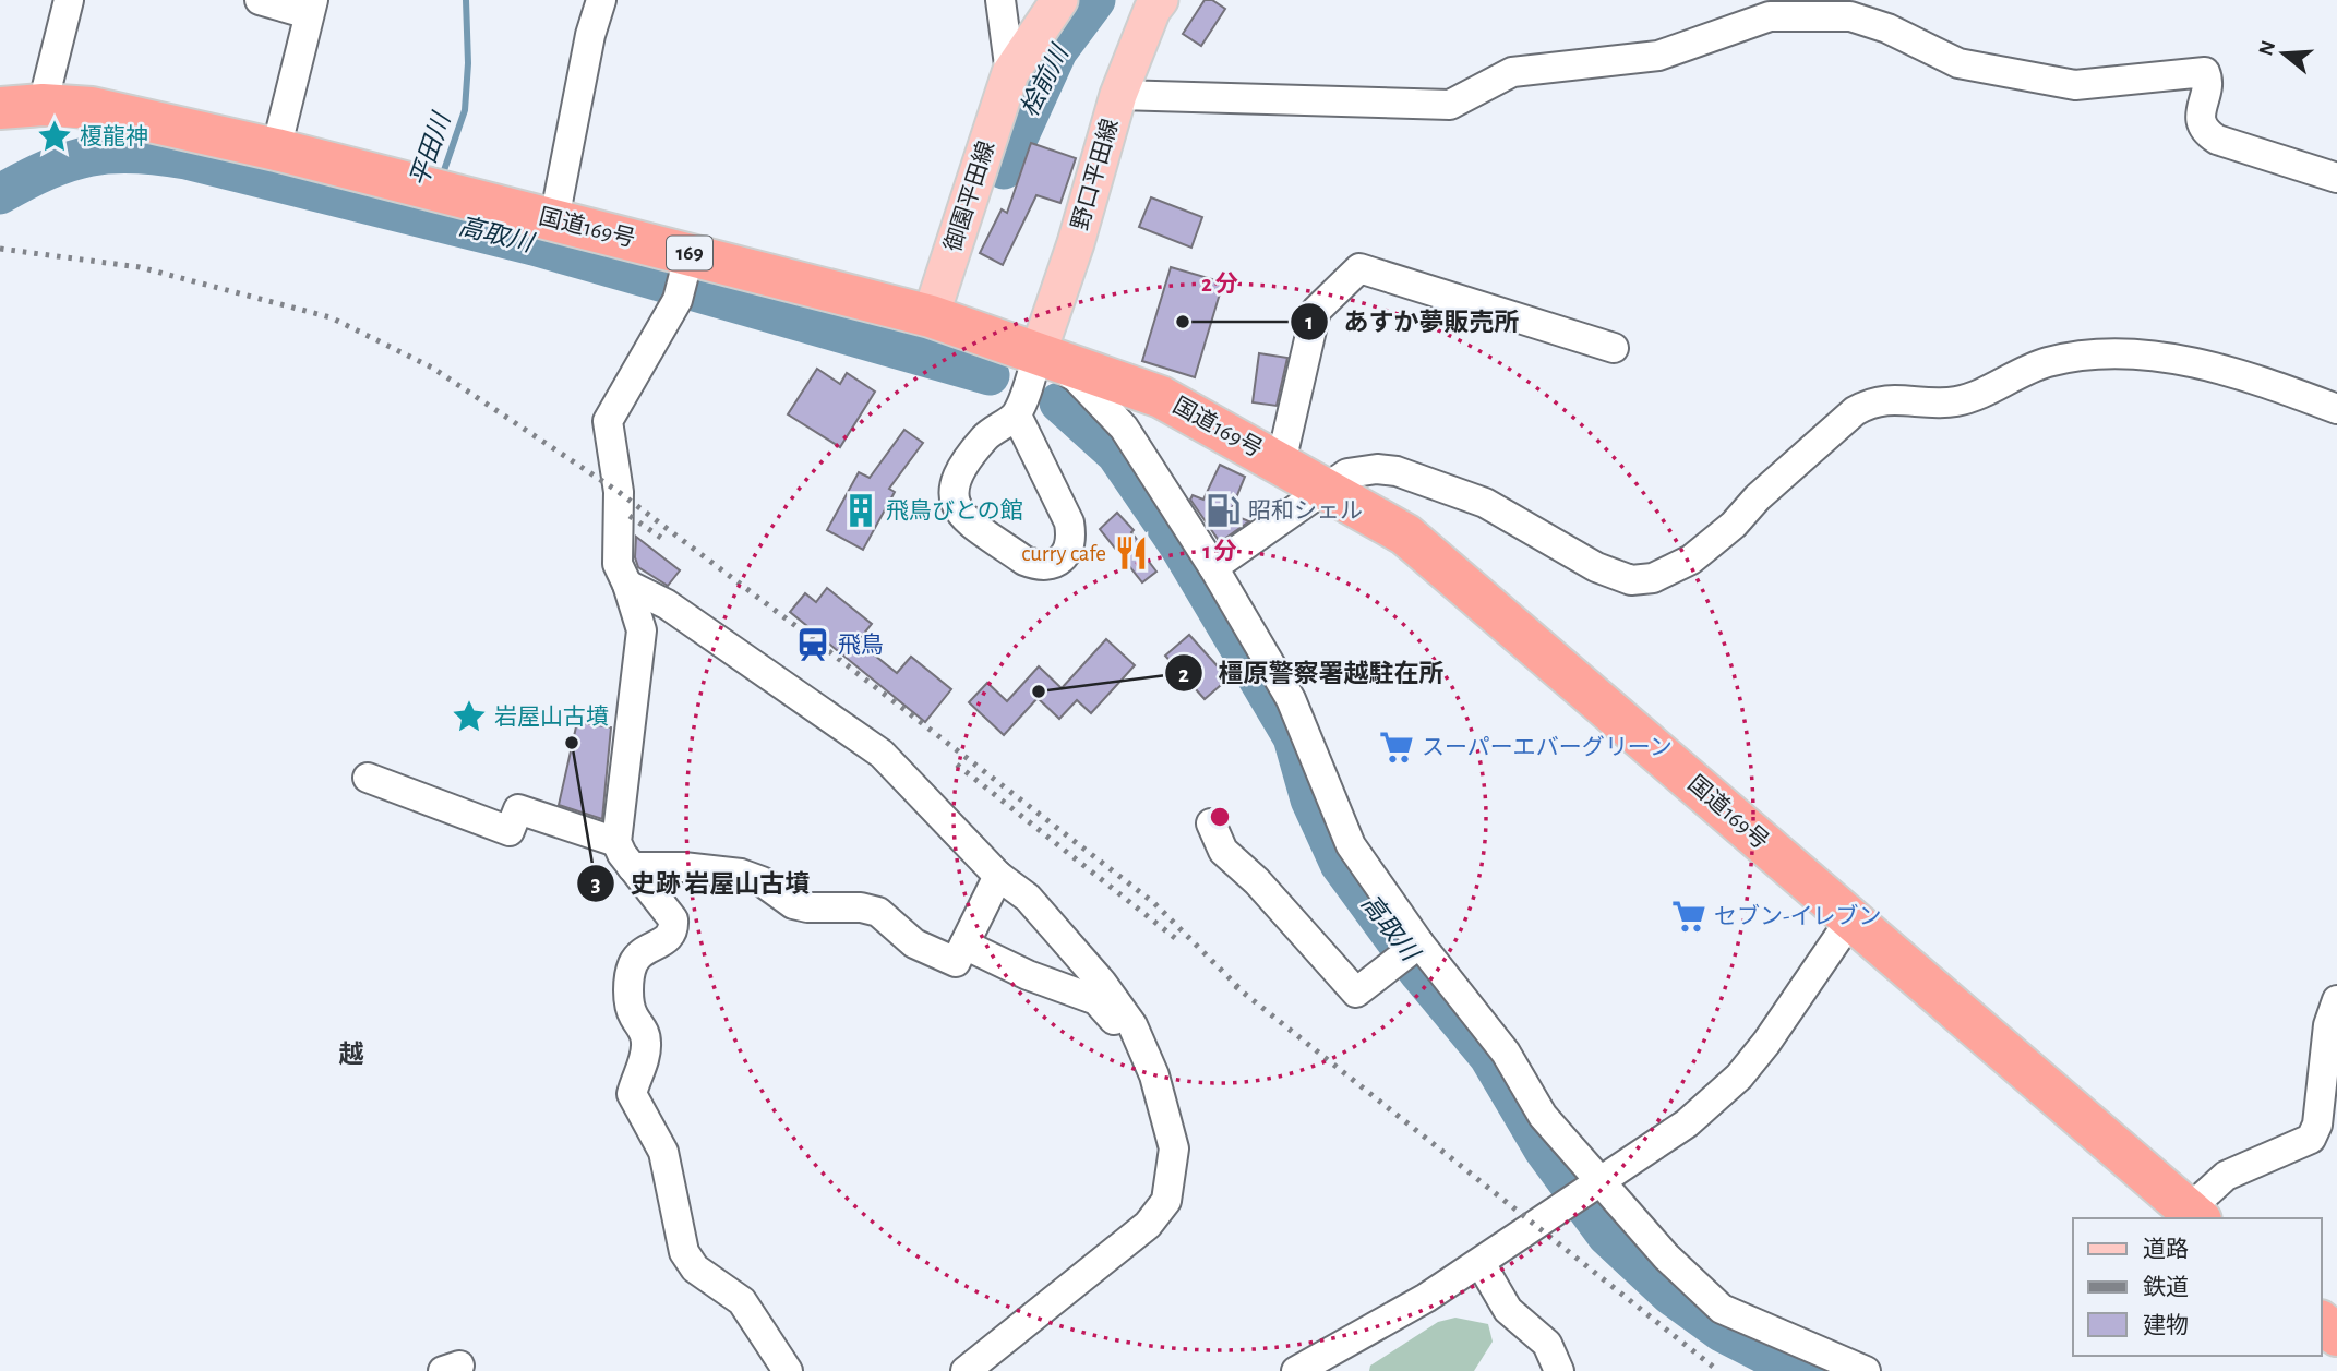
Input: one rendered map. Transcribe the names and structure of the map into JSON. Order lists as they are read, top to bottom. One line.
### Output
{"streets":{"highway":["国道169号","169"],"main road":["野口平田線","御園平田線"]},"crossings":[["野口平田線","国道169号"],["御園平田線","国道169号"]],"districts":["越"],"water":["桧前川","平田川","高取川"],"places":{"place":["榎龍神","岩屋山古墳"],"other":["あすか夢販売所","橿原警察署越駐在所","史跡 岩屋山古墳"],"building":["飛鳥びとの館"],"fuel station":["昭和シェル"],"restaurant":["curry cafe"],"station":["飛鳥"],"supermarket":["スーパーエバーグリーン","セブン-イレブン"]},"legend":["道路","鉄道","建物"],"north":"left","rings":["2 分","1 分"]}
